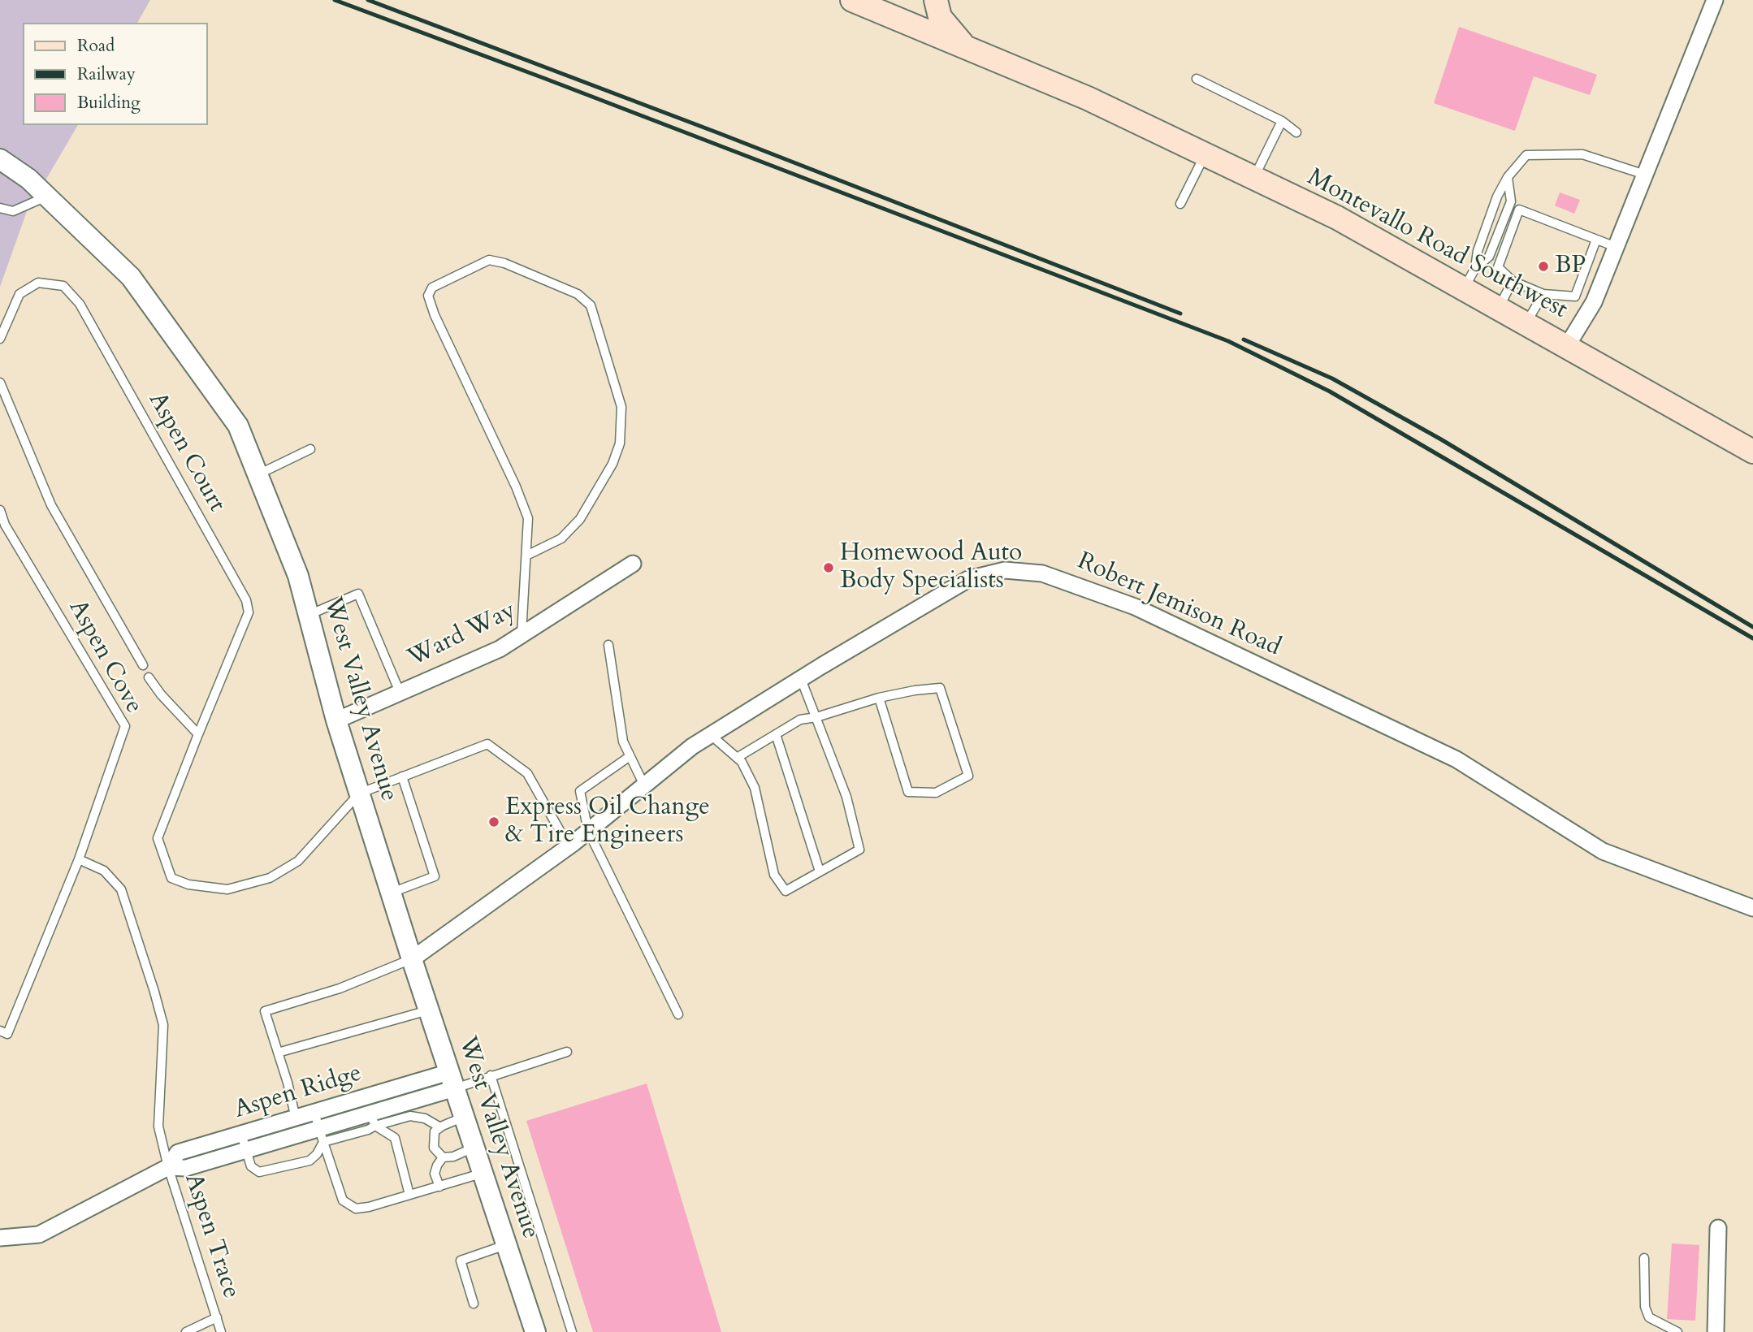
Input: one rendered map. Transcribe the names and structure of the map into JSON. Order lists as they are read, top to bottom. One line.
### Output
{"streets":{"main road":["Montevallo Road Southwest"],"street":["Robert Jemison Road","Ward Way","West Valley Avenue","Aspen Ridge"],"lane":["Aspen Court","Aspen Cove","Aspen Trace"]},"crossings":[["Aspen Court","West Valley Avenue"],["Robert Jemison Road","West Valley Avenue"],["Ward Way","West Valley Avenue"],["West Valley Avenue","Aspen Ridge"],["Aspen Ridge","Aspen Trace"]],"places":["BP","Homewood Auto Body Specialists","Express Oil Change & Tire Engineers"],"legend":["Road","Railway","Building"]}
